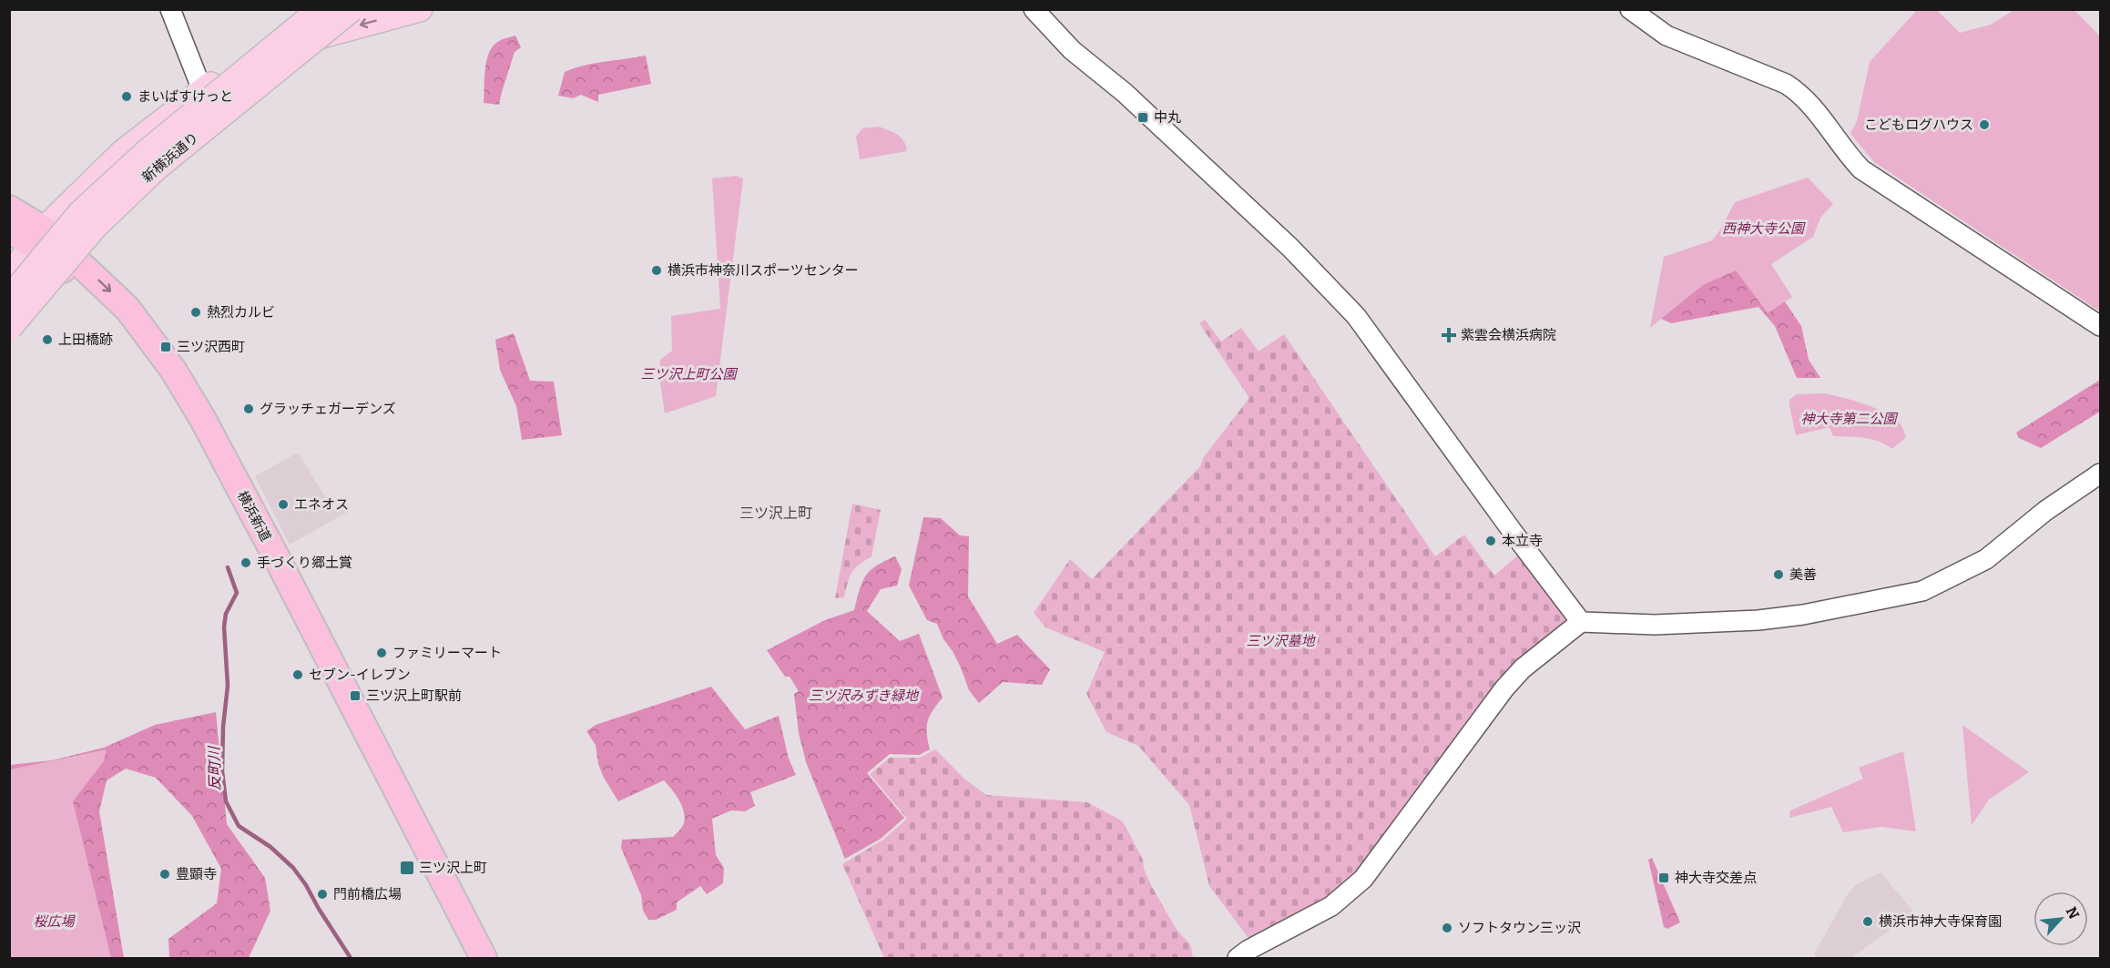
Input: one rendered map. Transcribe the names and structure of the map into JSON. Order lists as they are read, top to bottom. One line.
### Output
{"streets":{"highway":["横浜新道"],"main road":["新横浜通り"]},"districts":["三ツ沢上町"],"water":["反町川"],"parks":["西神大寺公園","三ツ沢上町公園","神大寺第二公園","三ツ沢墓地","三ツ沢みずき緑地","桜広場"],"places":{"other":["まいばすけっと","こどもログハウス","横浜市神奈川スポーツセンター","熱烈カルビ","上田橋跡","グラッチェガーデンズ","エネオス","本立寺","手づくり郷土賞","美善","ファミリーマート","セブン-イレブン","豊顕寺","門前橋広場","横浜市神大寺保育園","ソフトタウン三ッ沢"],"transit":["中丸","三ツ沢西町","三ツ沢上町駅前","三ツ沢上町","神大寺交差点"],"health":["紫雲会横浜病院"]},"north":"top right"}
